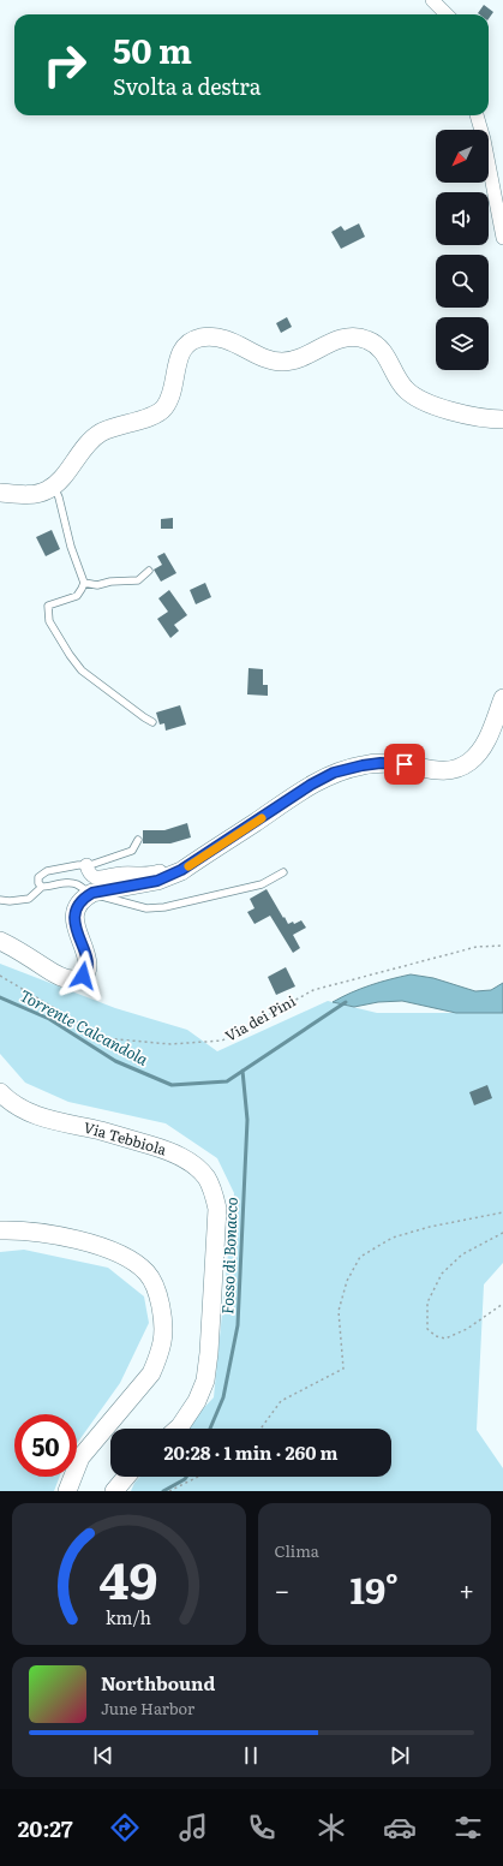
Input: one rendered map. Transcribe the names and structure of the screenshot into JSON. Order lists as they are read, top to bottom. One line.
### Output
{"streets":{"main road":["Via Tebbiola"],"path":["Via dei Pini"]},"water":["Torrente Calcandola","Fosso di Bonacco"],"north":"bottom left","page":{"turn":["50 m","Svolta a destra"],"limit":"50","trip":"20:28 · 1 min · 260 m","tile":"Clima","heat":["−","19°","+"],"song":["Northbound","June Harbor"],"tabs":"20:27","gauge":["49","km/h"]}}
